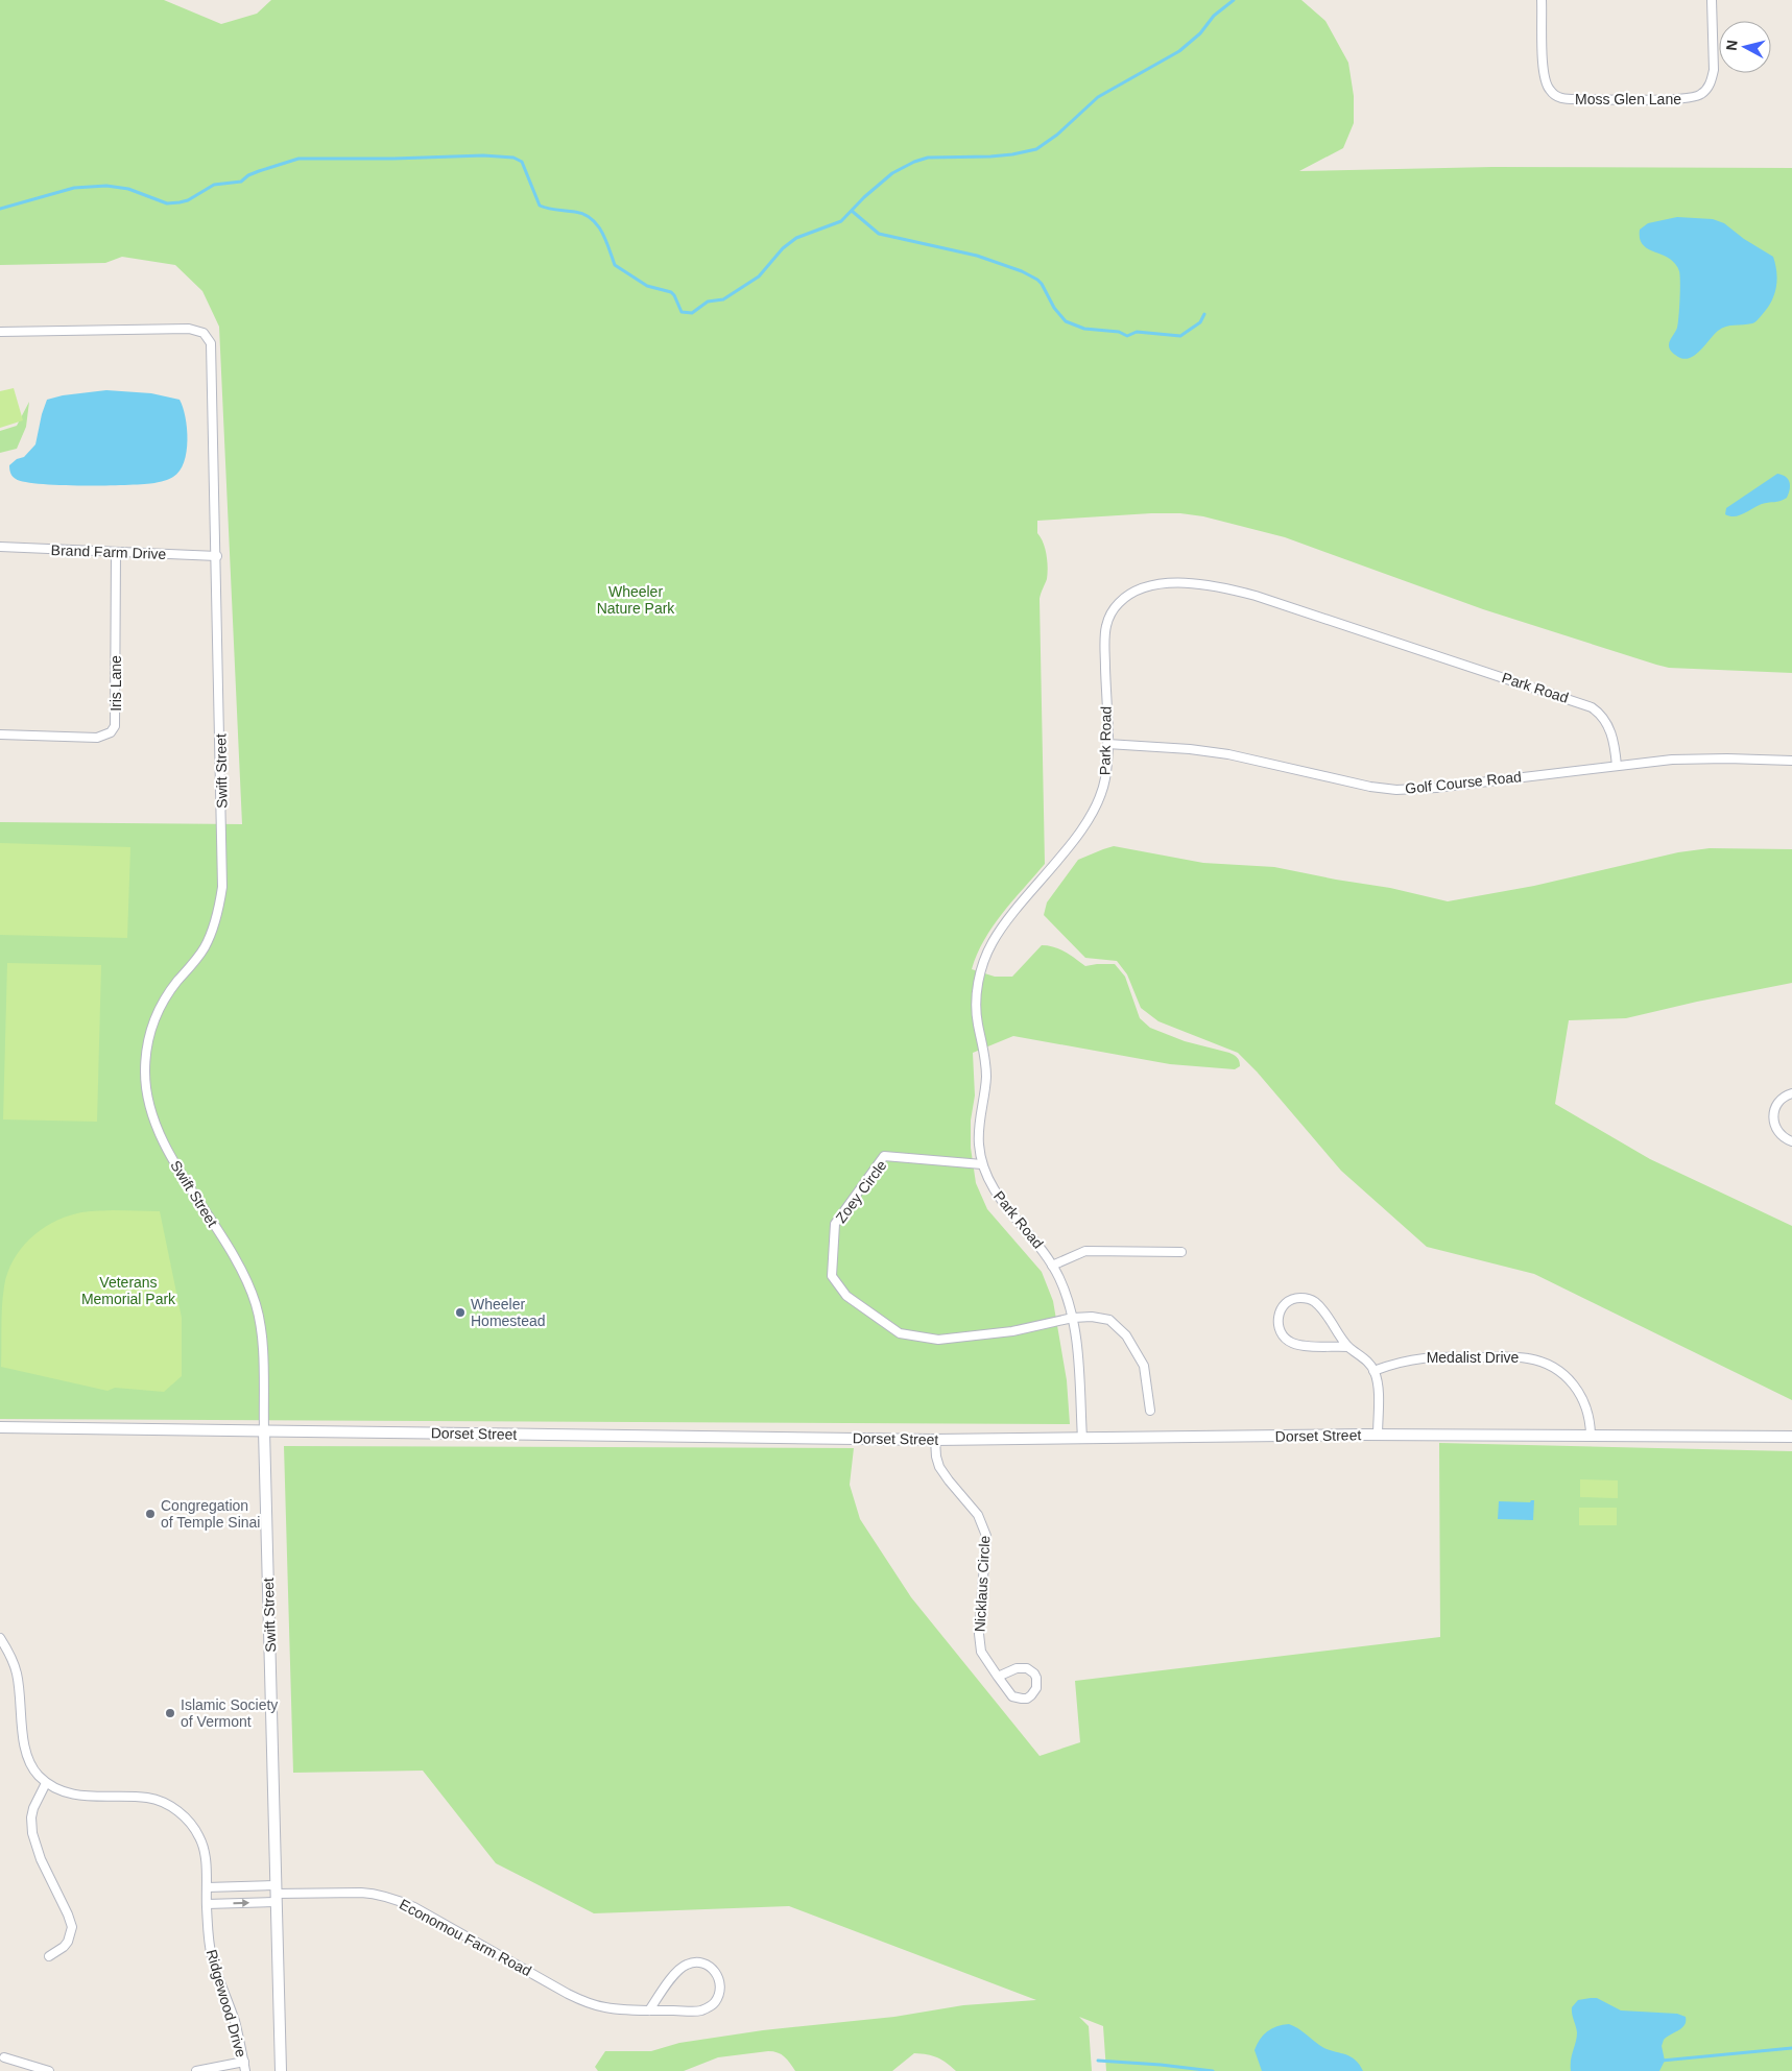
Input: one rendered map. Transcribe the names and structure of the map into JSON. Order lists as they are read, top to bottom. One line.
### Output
{"streets":{"street":["Moss Glen Lane","Brand Farm Drive","Iris Lane","Park Road","Swift Street","Golf Course Road","Zoey Circle","Medalist Drive","Dorset Street","Nicklaus Circle","Economou Farm Road","Ridgewood Drive"]},"crossings":[["Brand Farm Drive","Iris Lane"],["Brand Farm Drive","Swift Street"],["Park Road","Golf Course Road"],["Park Road","Zoey Circle"],["Park Road","Dorset Street"],["Swift Street","Dorset Street"],["Swift Street","Economou Farm Road"],["Medalist Drive","Dorset Street"],["Dorset Street","Nicklaus Circle"]],"parks":["Wheeler Nature Park","Veterans Memorial Park"],"places":["Wheeler Homestead","Congregation of Temple Sinai","Islamic Society of Vermont"],"north":"left"}
